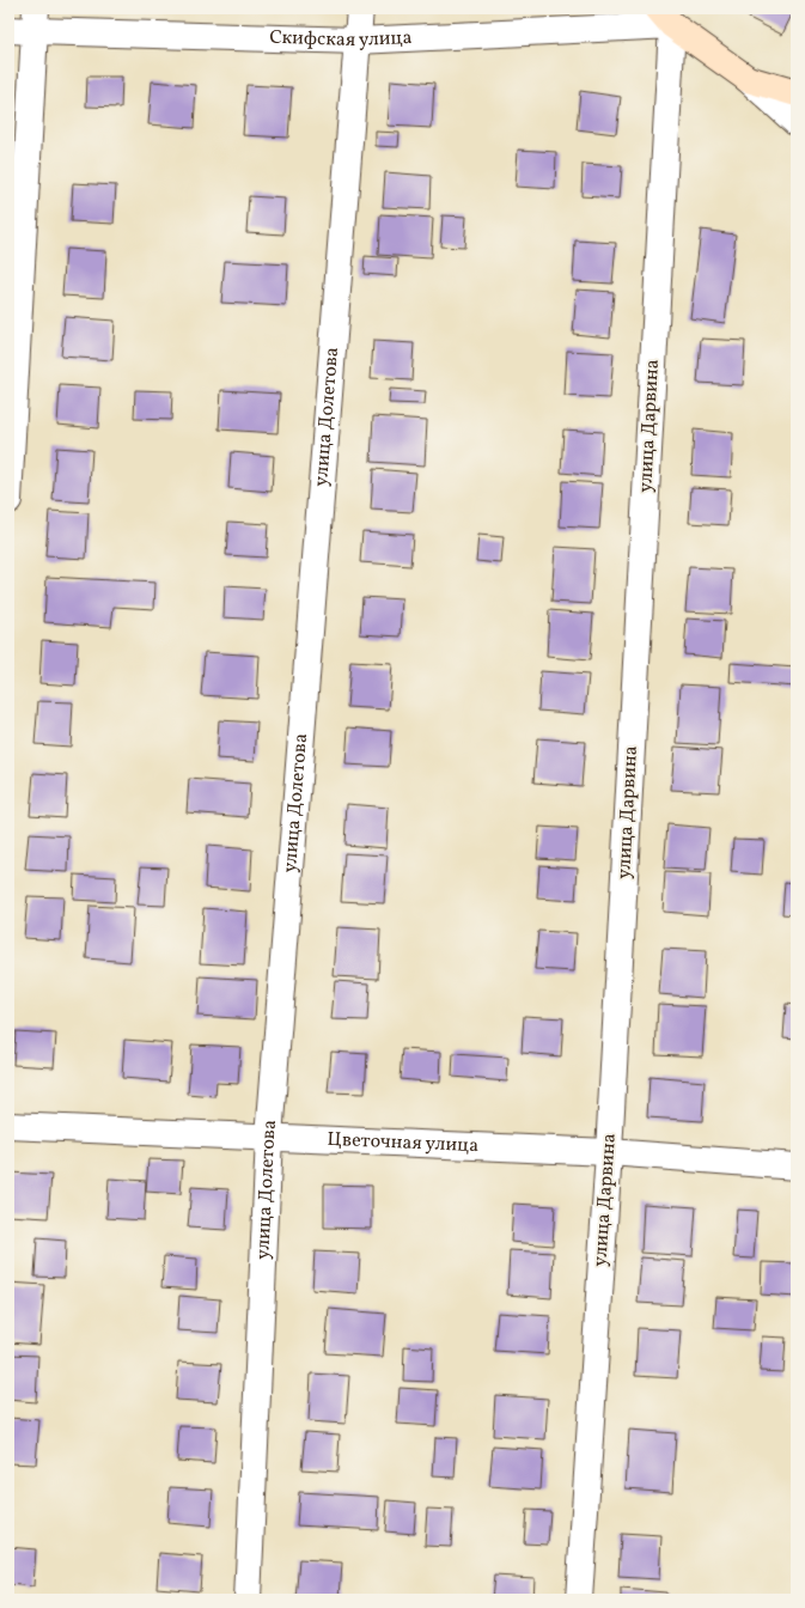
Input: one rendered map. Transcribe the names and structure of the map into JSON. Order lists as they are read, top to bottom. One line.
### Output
{"streets":{"street":["Скифская улица","улица Долетова","улица Дарвина","Цветочная улица"]},"crossings":[["Скифская улица","улица Долетова"],["Скифская улица","улица Дарвина"],["улица Долетова","Цветочная улица"],["улица Дарвина","Цветочная улица"]]}
